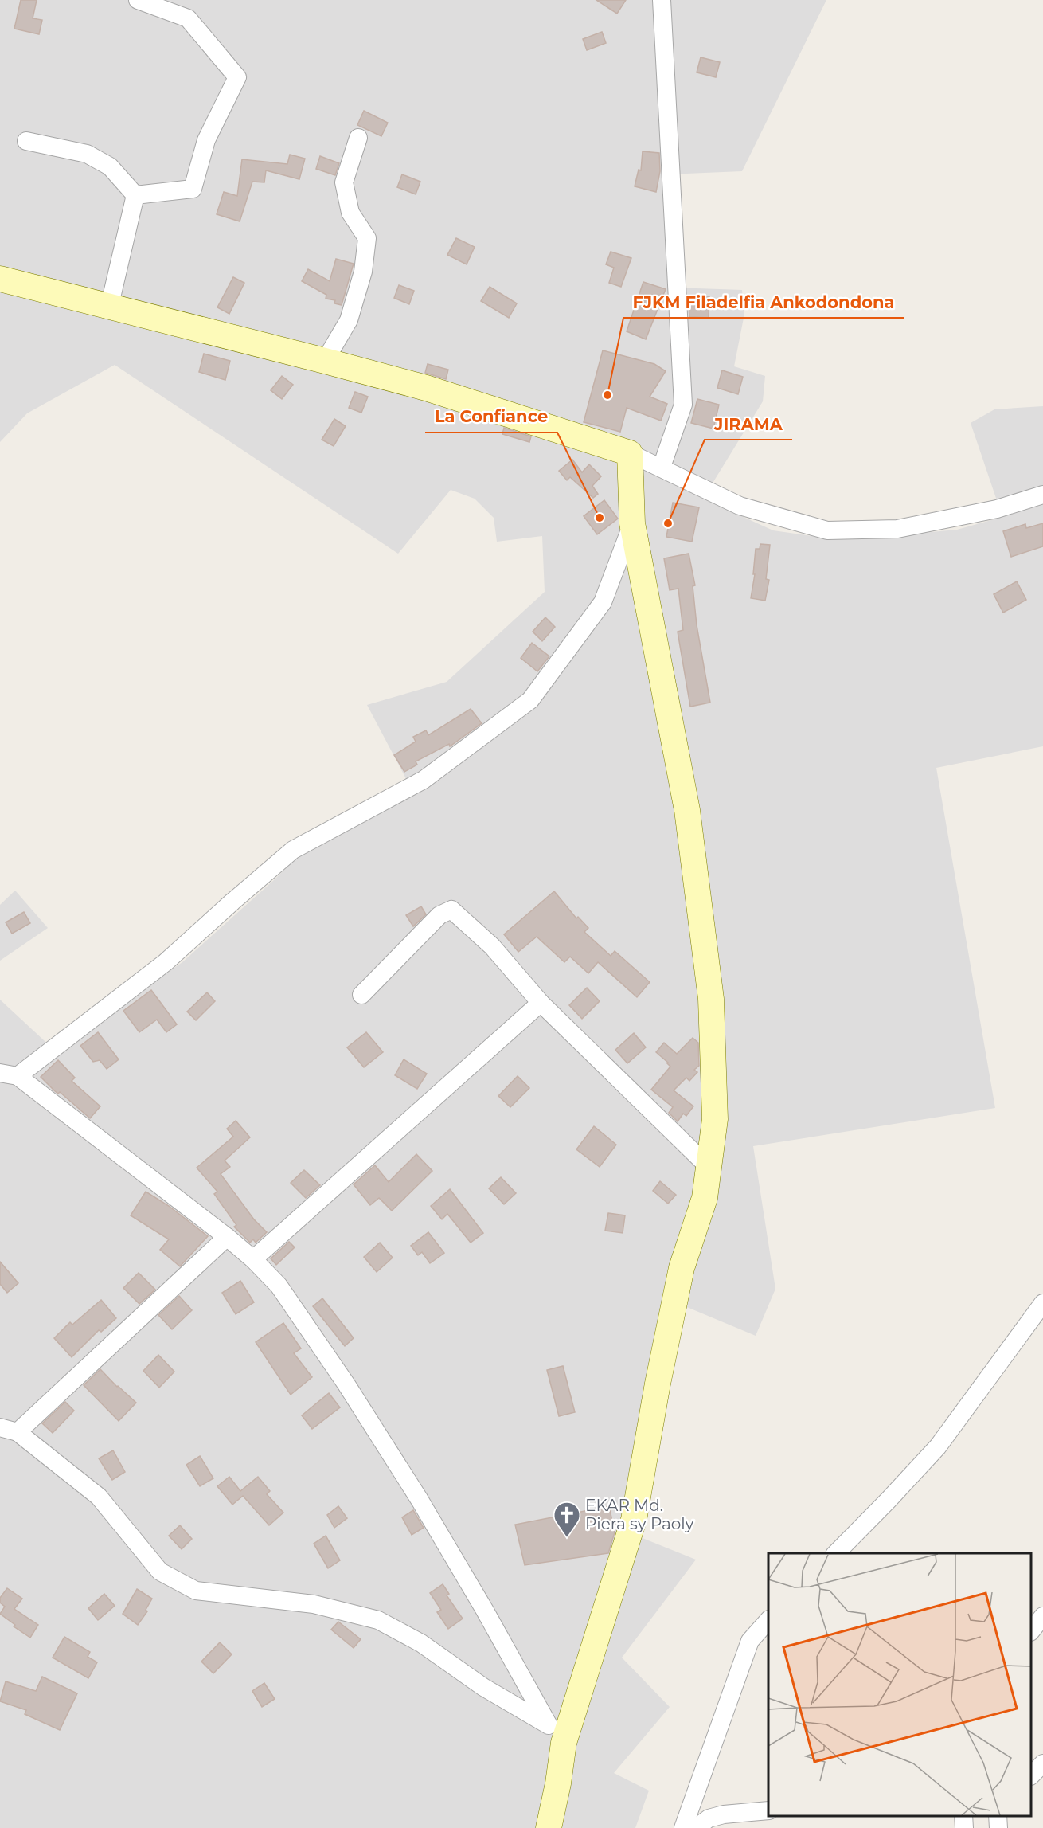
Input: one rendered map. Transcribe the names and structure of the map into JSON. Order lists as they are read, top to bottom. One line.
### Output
{"places":{"other":["FJKM Filadelfia Ankodondona","La Confiance","JIRAMA"],"church":["EKAR Md. Piera sy Paoly"]}}
